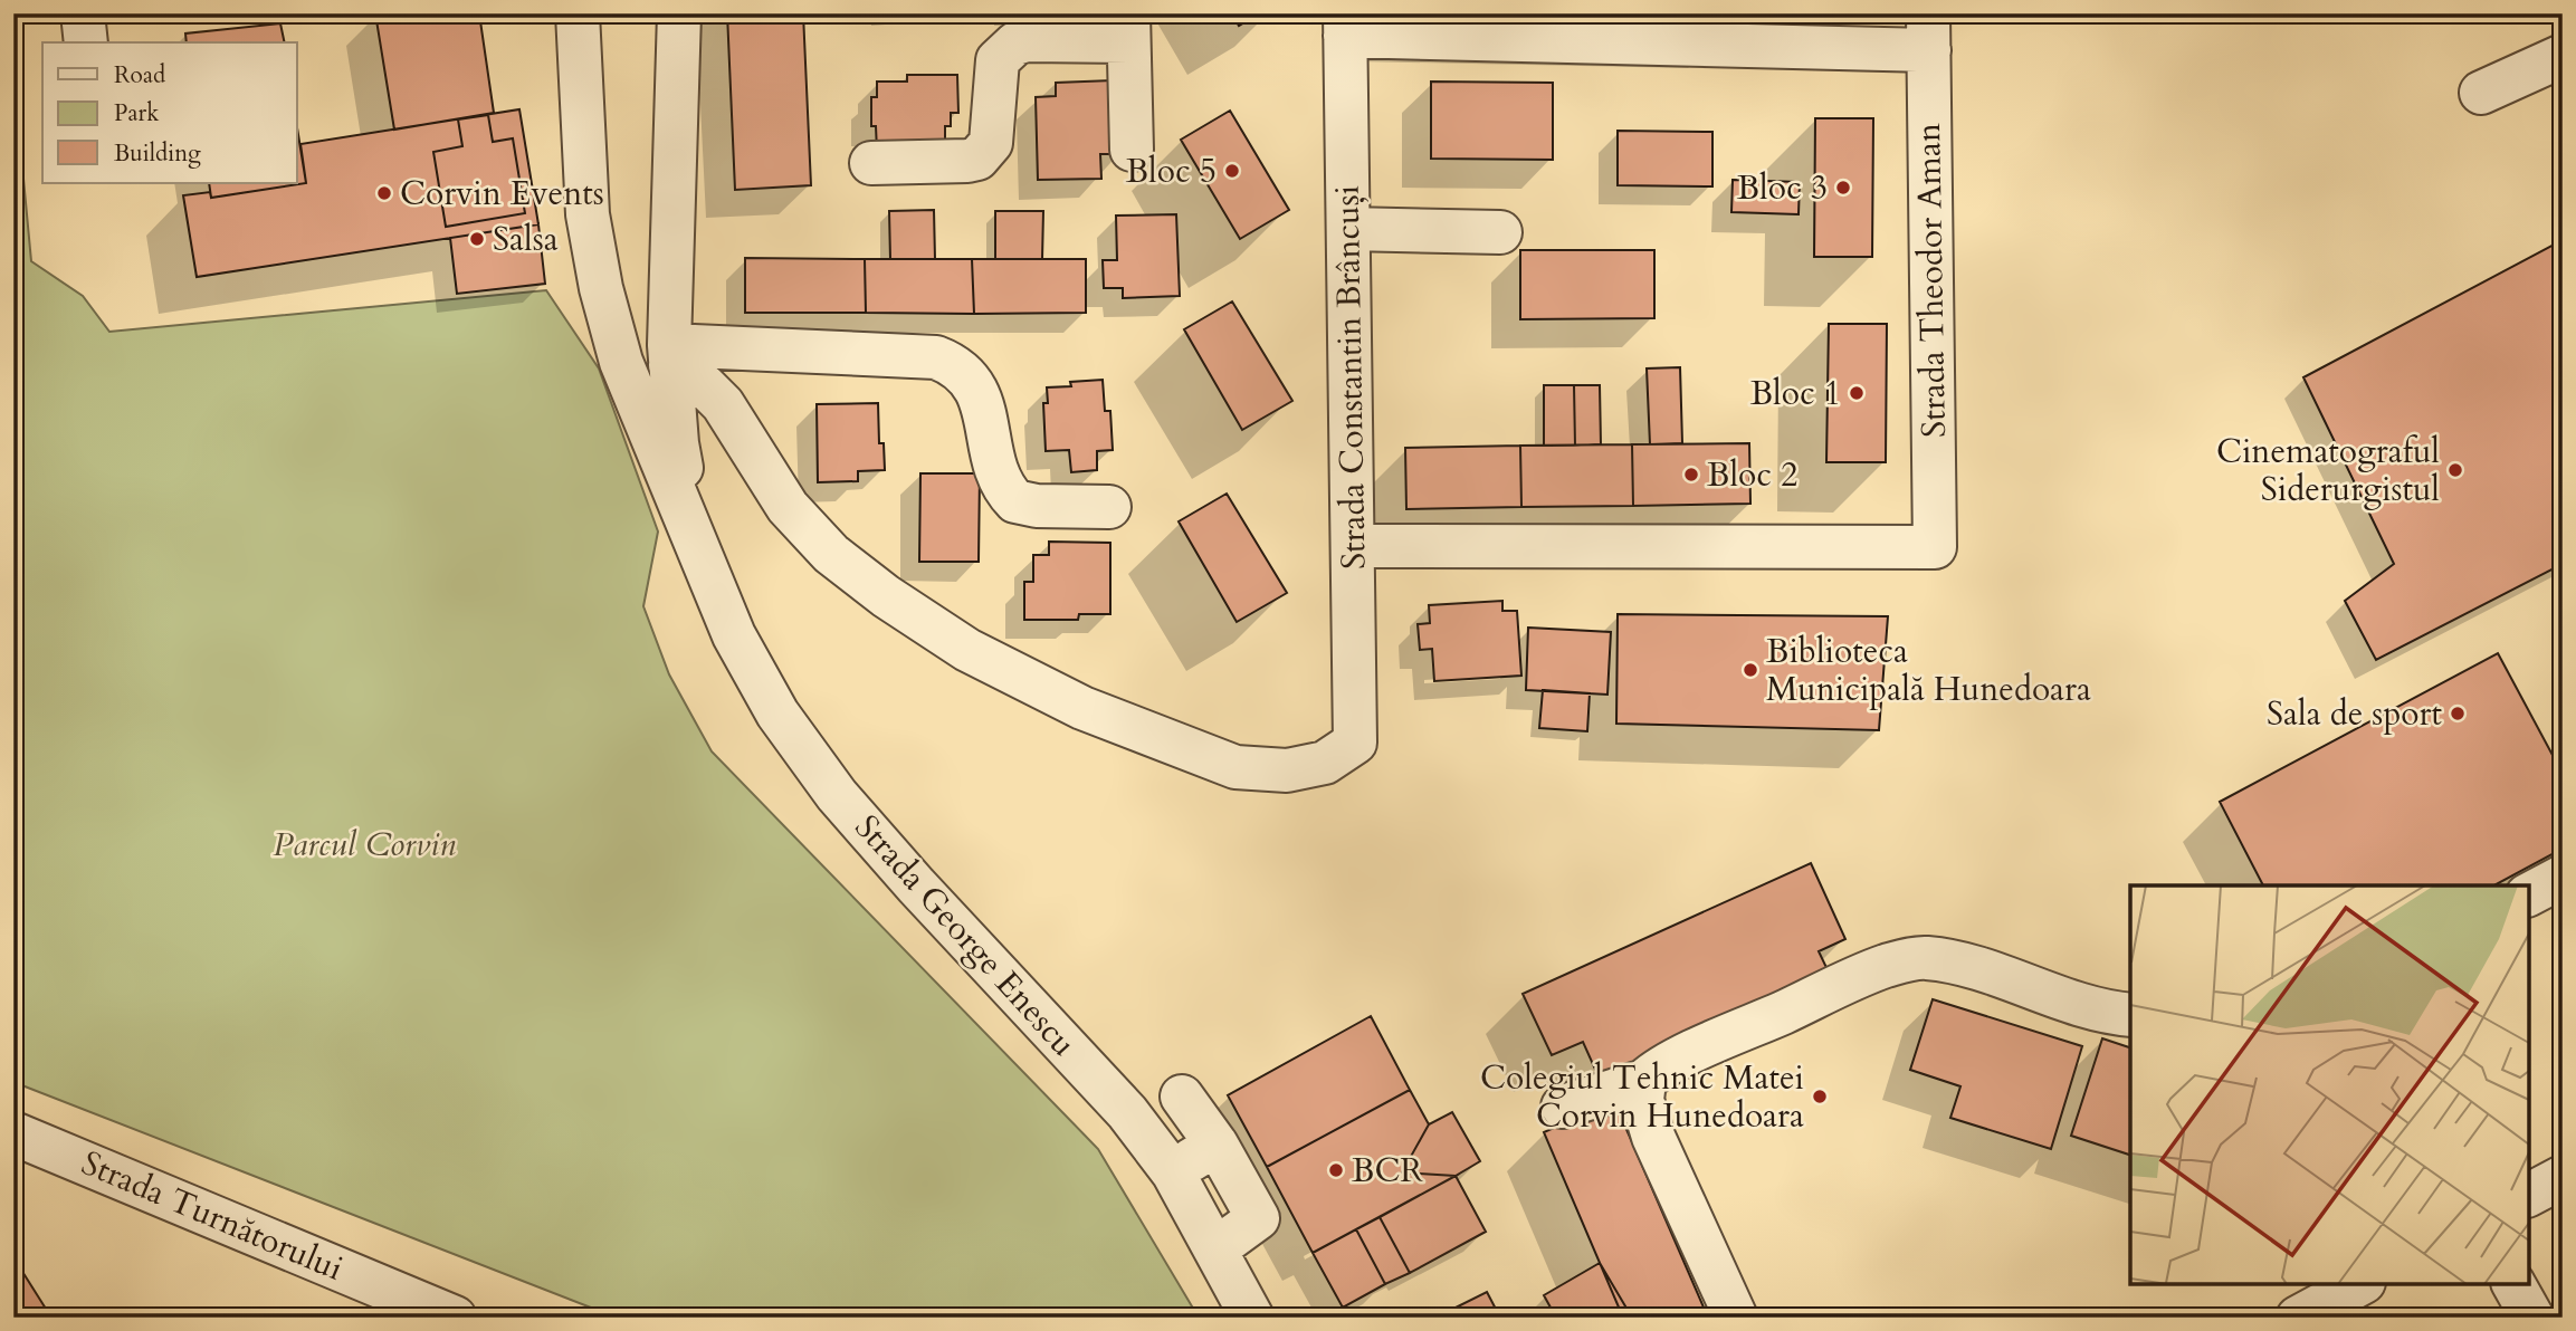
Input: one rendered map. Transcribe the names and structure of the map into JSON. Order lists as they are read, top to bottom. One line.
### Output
{"streets":{"street":["Strada Theodor Aman","Strada Constantin Brâncuși","Strada George Enescu","Strada Turnătorului"]},"crossings":[["Strada Theodor Aman","Strada Constantin Brâncuși"],["Strada Constantin Brâncuși","Strada George Enescu"]],"parks":["Parcul Corvin"],"places":["Bloc 5","Bloc 3","Corvin Events","Salsa","Bloc 1","Cinematograful Siderurgistul","Bloc 2","Biblioteca Municipală Hunedoara","Sala de sport","Colegiul Tehnic Matei Corvin Hunedoara","BCR"],"legend":["Road","Park","Building"]}
